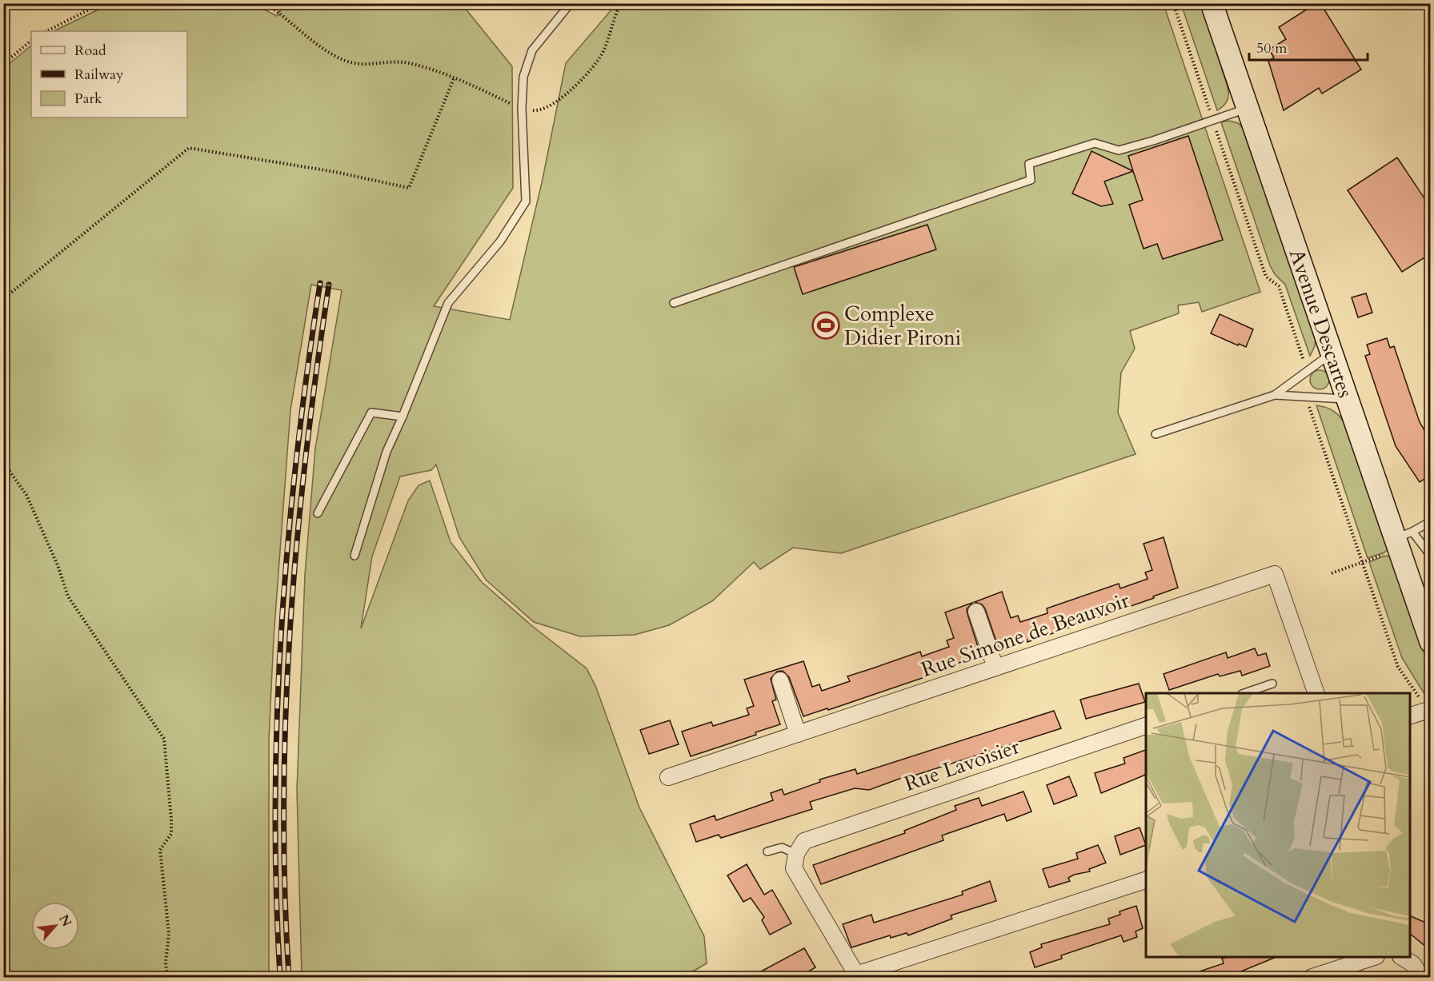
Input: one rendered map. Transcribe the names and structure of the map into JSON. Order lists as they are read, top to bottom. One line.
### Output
{"streets":{"main road":["Avenue Descartes"],"street":["Rue Simone de Beauvoir","Rue Lavoisier"]},"places":{"sports":["Complexe Didier Pironi"]},"legend":["Road","Railway","Park"],"scale_bar":"50 m","north":"top right"}
